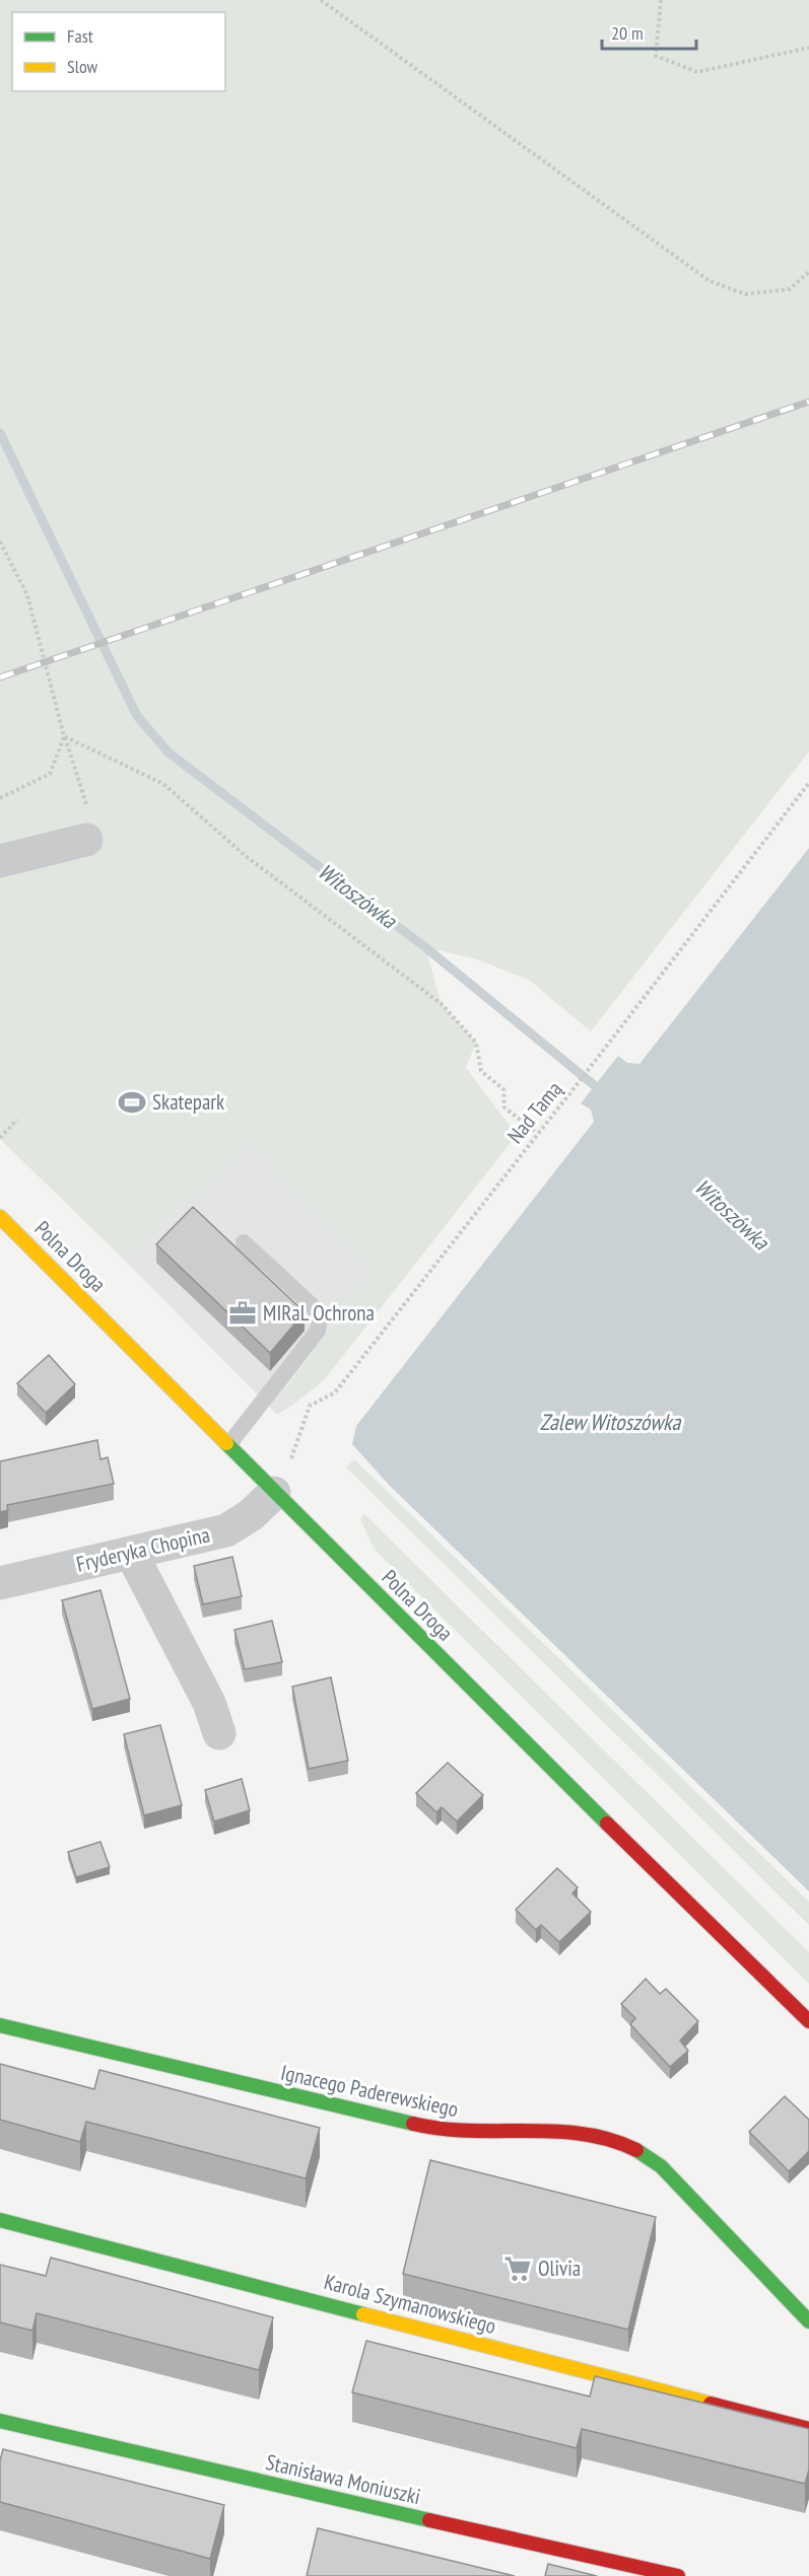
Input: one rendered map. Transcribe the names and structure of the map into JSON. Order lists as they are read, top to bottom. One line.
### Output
{"streets":{"street":["Polna Droga","Fryderyka Chopina","Ignacego Paderewskiego","Karola Szymanowskiego","Stanisława Moniuszki"],"path":["Nad Tamą"]},"crossings":[["Polna Droga","Fryderyka Chopina"]],"water":["Witoszówka","Zalew Witoszówka"],"places":{"sports":["Skatepark"],"office":["MIRaL Ochrona"],"supermarket":["Olivia"]},"legend":["Fast","Slow"],"scale_bar":"20 m"}
